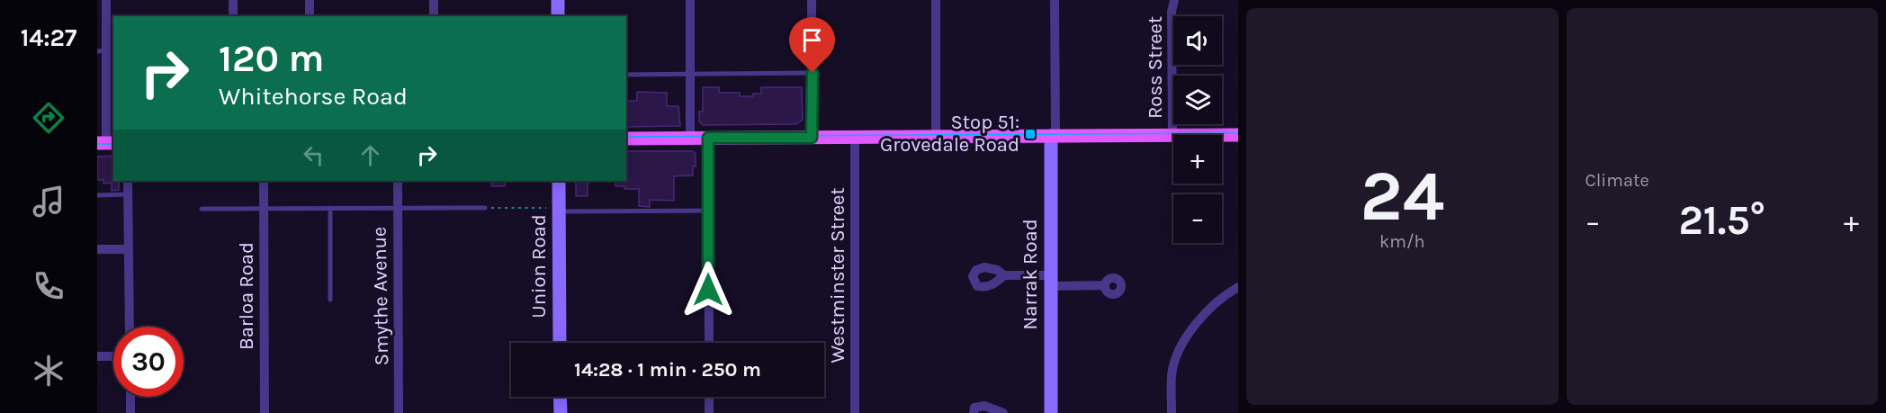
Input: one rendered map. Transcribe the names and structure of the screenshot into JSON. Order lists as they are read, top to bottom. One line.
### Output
{"streets":{"street":["Ross Street","Union Road","Narrak Road","Westminster Street","Barloa Road","Smythe Avenue"]},"places":{"transit":["Stop 51: Grovedale Road"]},"page":{"tabs":"14:27","tile":[["24","km/h"],"Climate"],"map_buttons":["+","−"],"turn":["120 m","Whitehorse Road"],"heat":["−","21.5°","+"],"limit":"30","trip":"14:28 · 1 min · 250 m"}}
